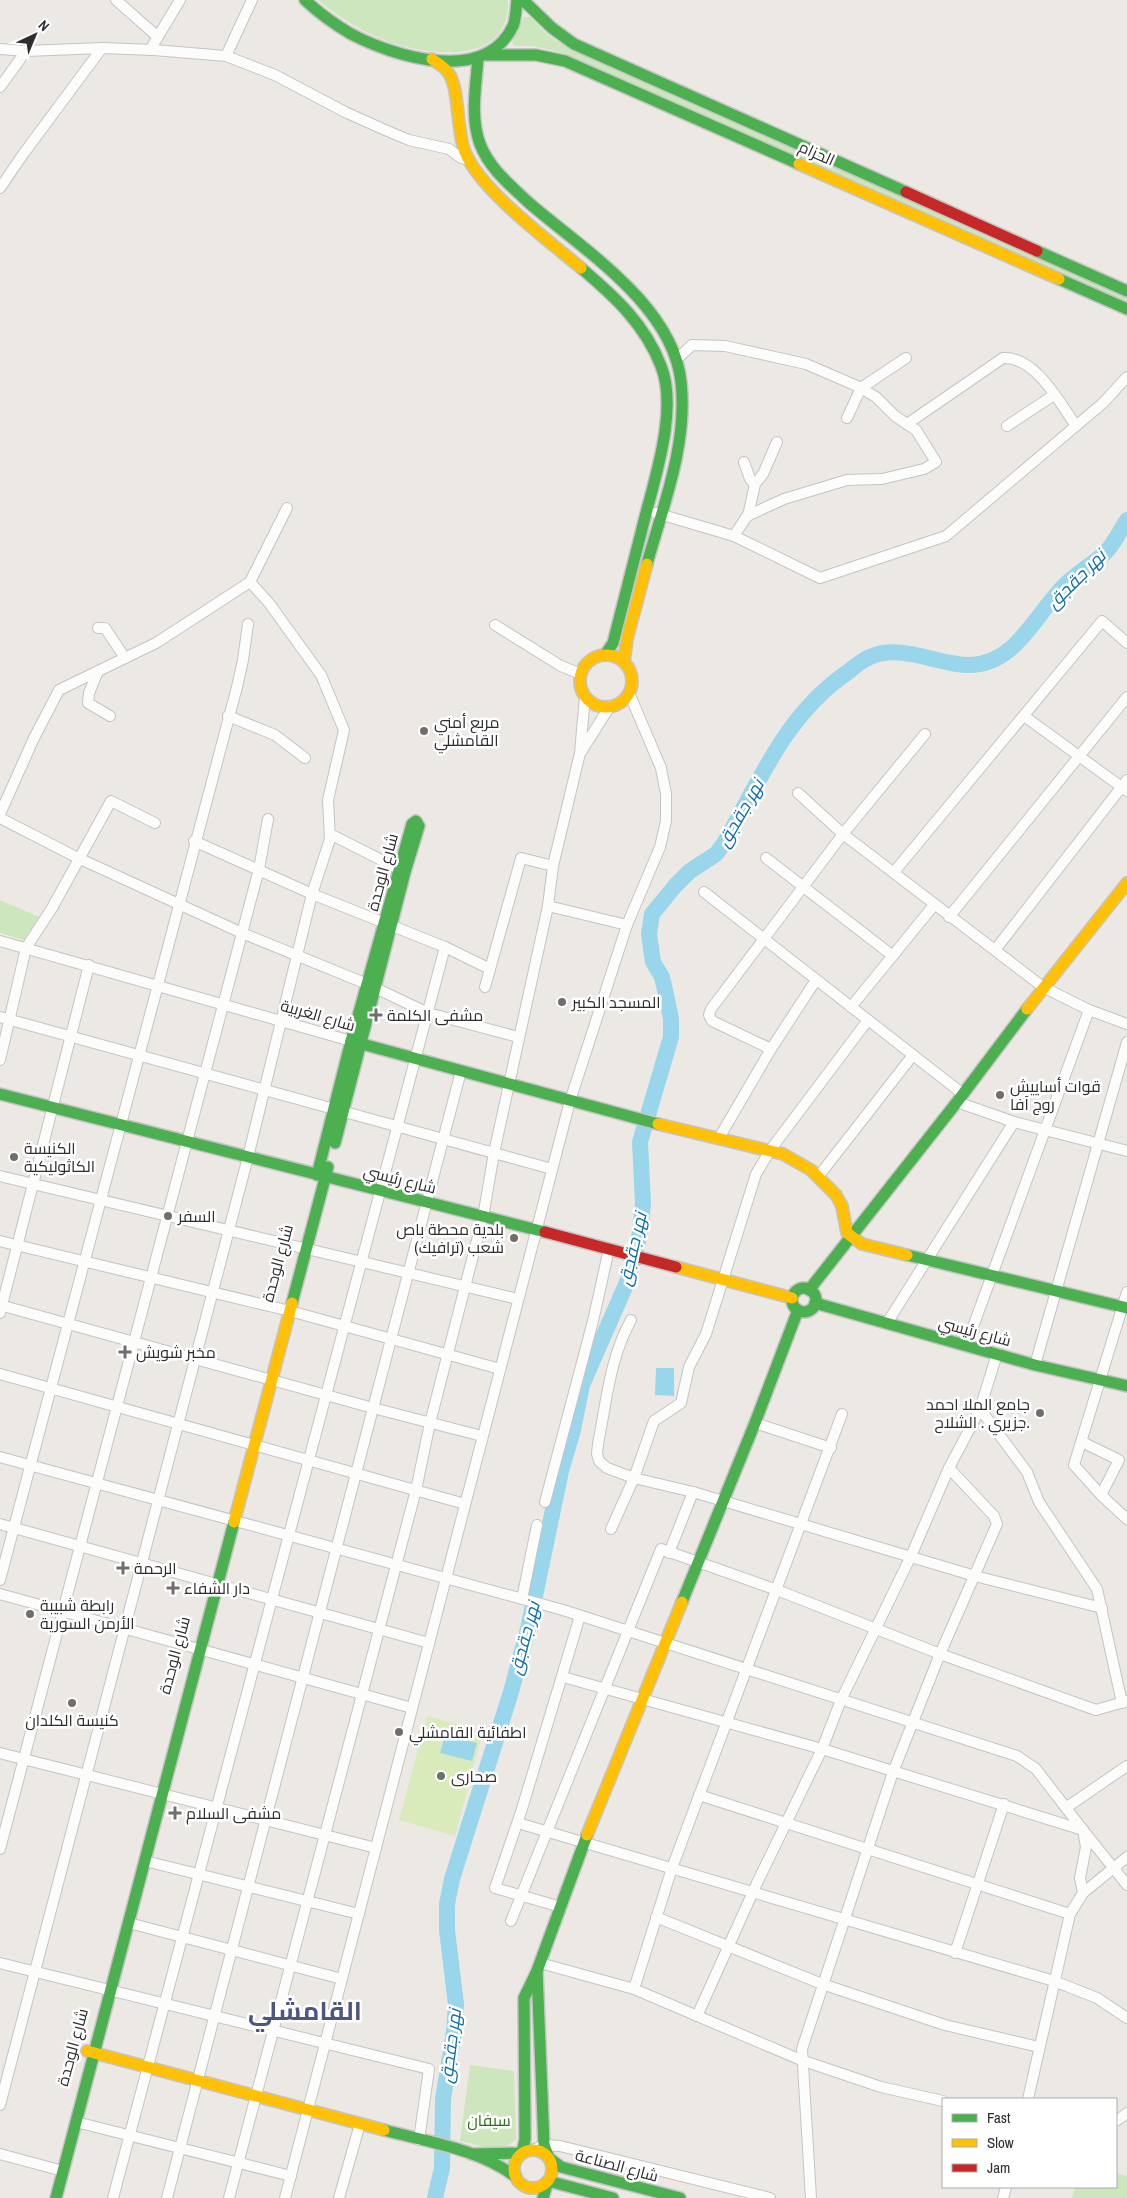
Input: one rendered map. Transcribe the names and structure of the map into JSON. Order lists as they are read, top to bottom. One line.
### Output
{"streets":{"main road":["الحزام","شارع الوحدة","شارع الغربية","شارع رئيسي","شارع الصناعة"]},"crossings":[["شارع الوحدة","شارع الغربية"],["شارع الوحدة","شارع رئيسي"]],"districts":["القامشلي"],"water":["نهر جقجق"],"parks":["سيفان"],"places":{"other":["مربع أمني القامشلي","المسجد الكبير","قوات أساييش روج آفا","الكنيسة الكاثوليكية","السفر","بلدية محطة باص شعب (ترافيك)","جامع الملا احمد جزيري . الشلاح.","رابطة شبيبة اﻷرمن السورية","كنيسة الكلدان","اطفائية القامشلي","صحارى"],"health":["مشفى الكلمة","مخبر شويش","الرحمة","دار الشفاء","مشفى السلام"]},"legend":["Fast","Slow","Jam"],"north":"top right"}
